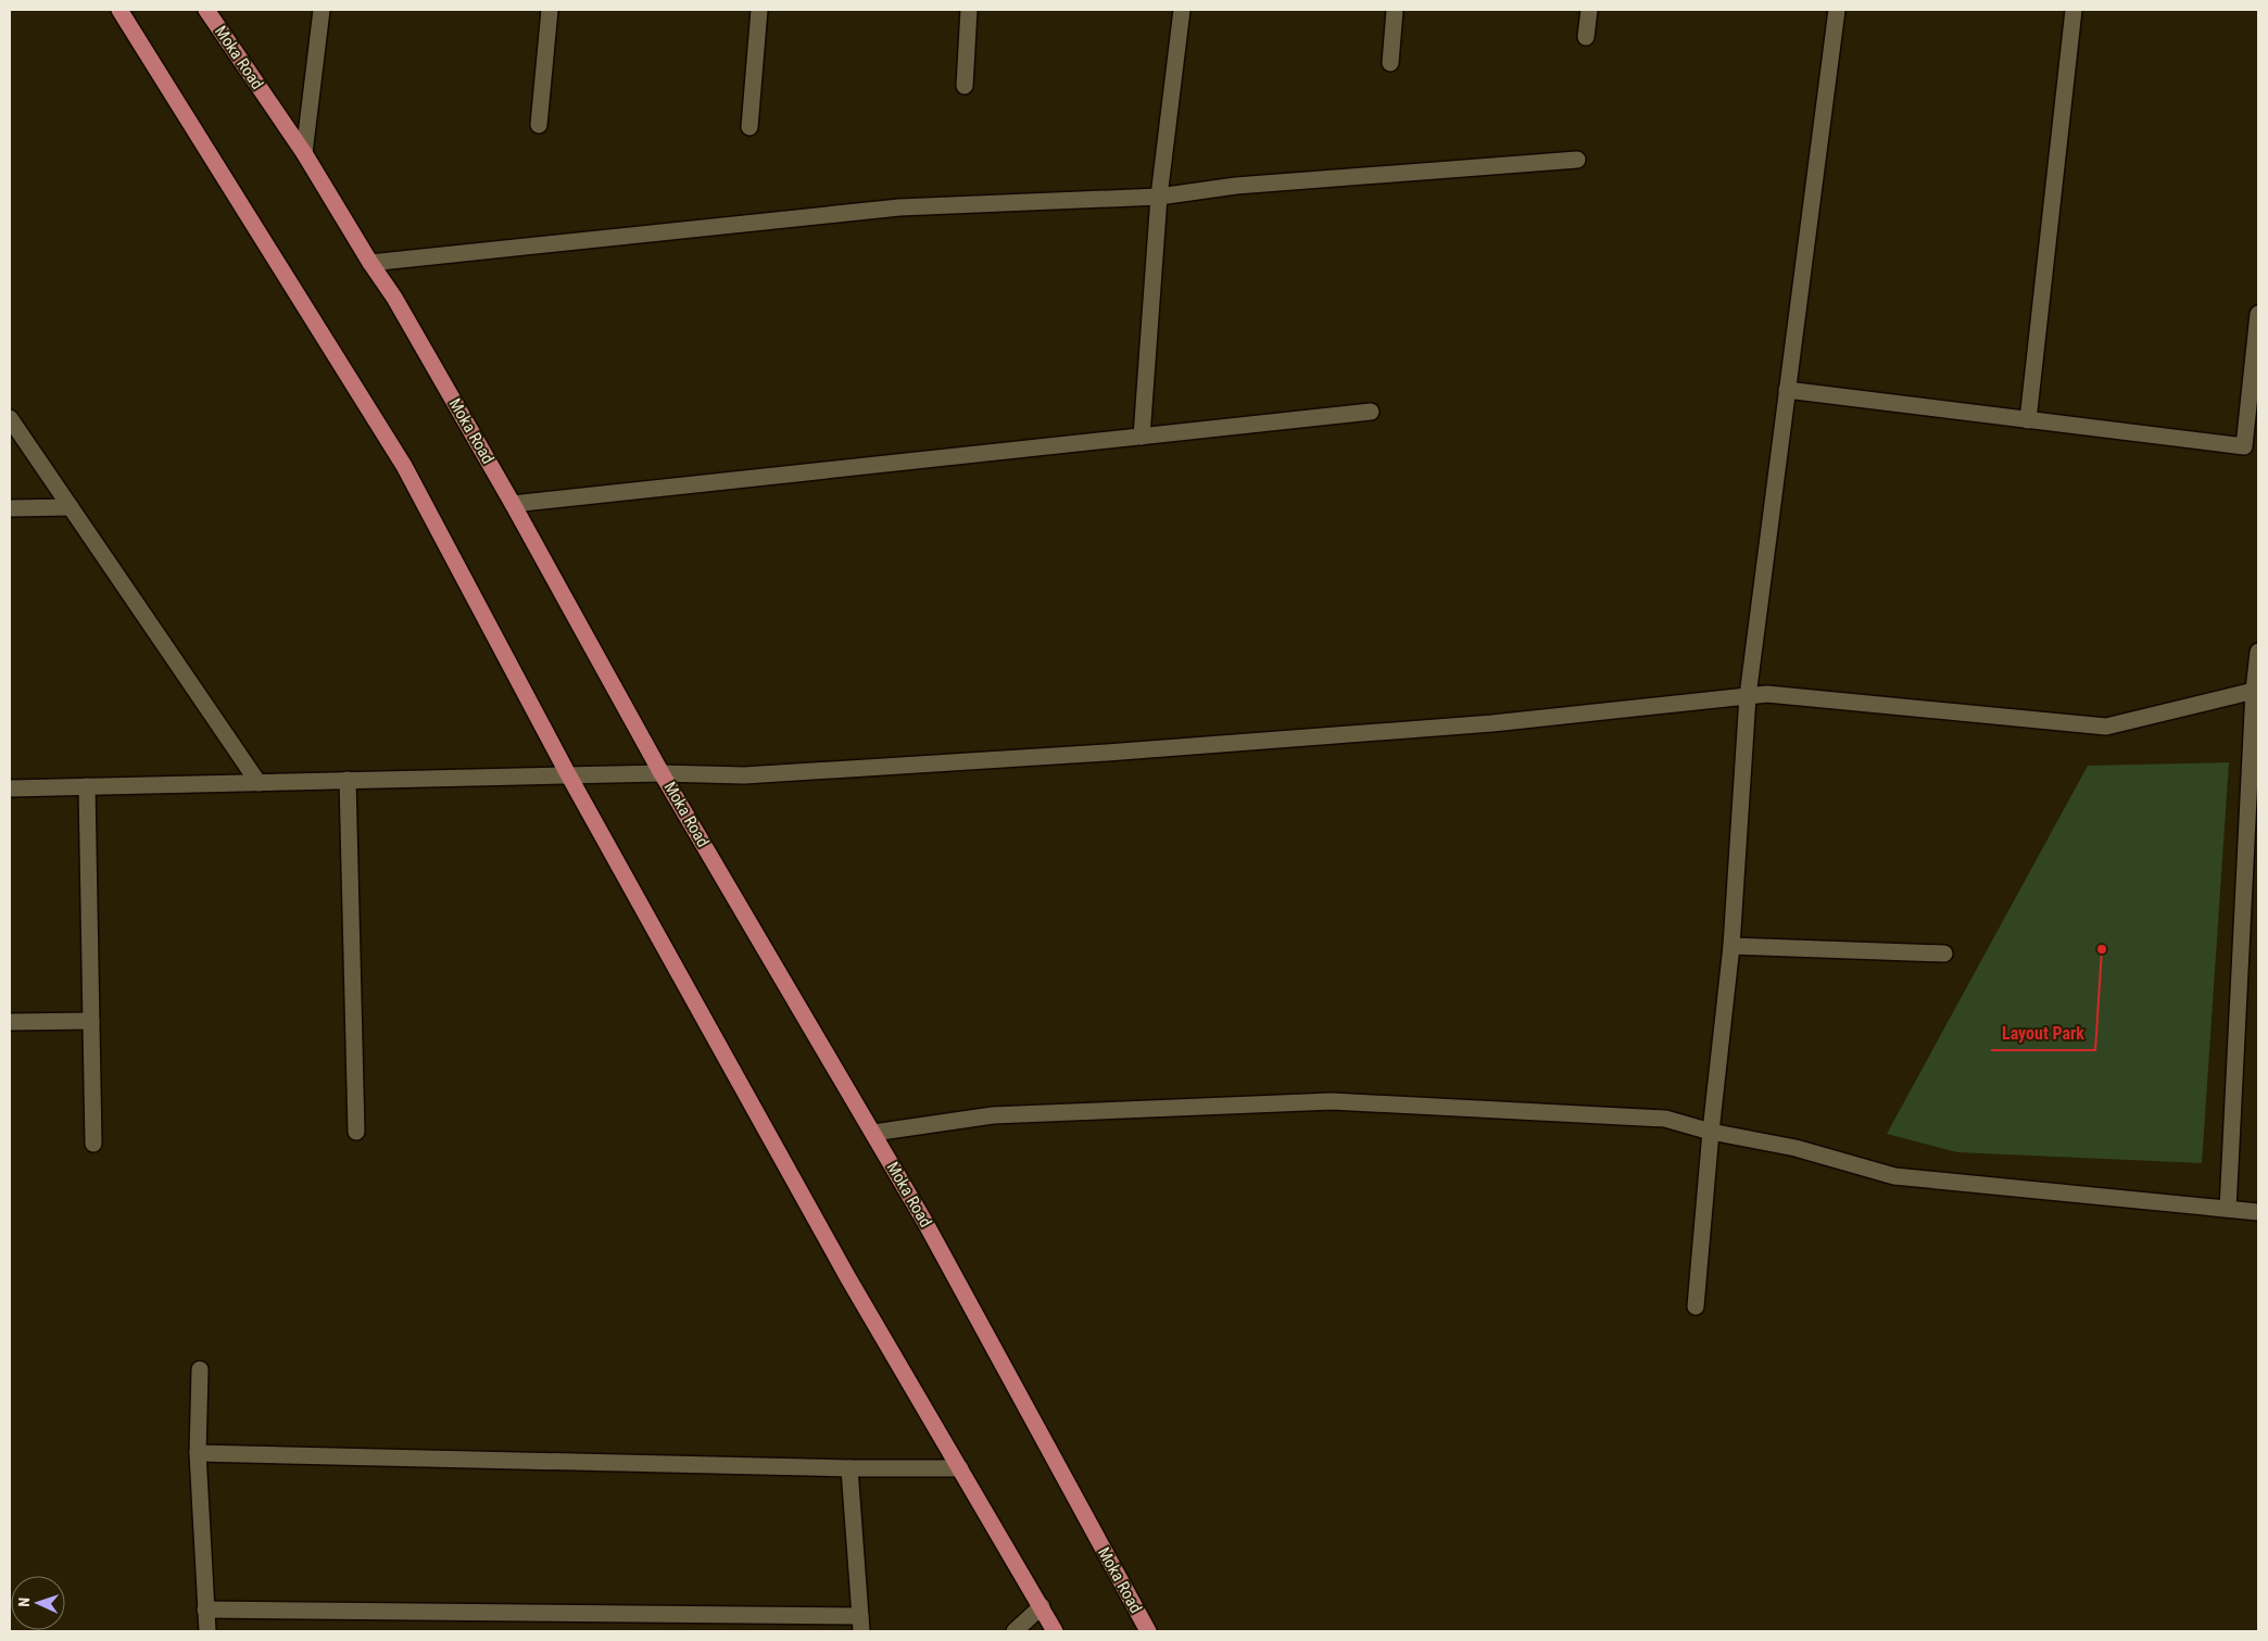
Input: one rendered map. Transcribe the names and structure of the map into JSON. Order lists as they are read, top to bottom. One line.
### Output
{"streets":{"main road":["Moka Road"]},"places":["Layout Park"],"north":"left"}
